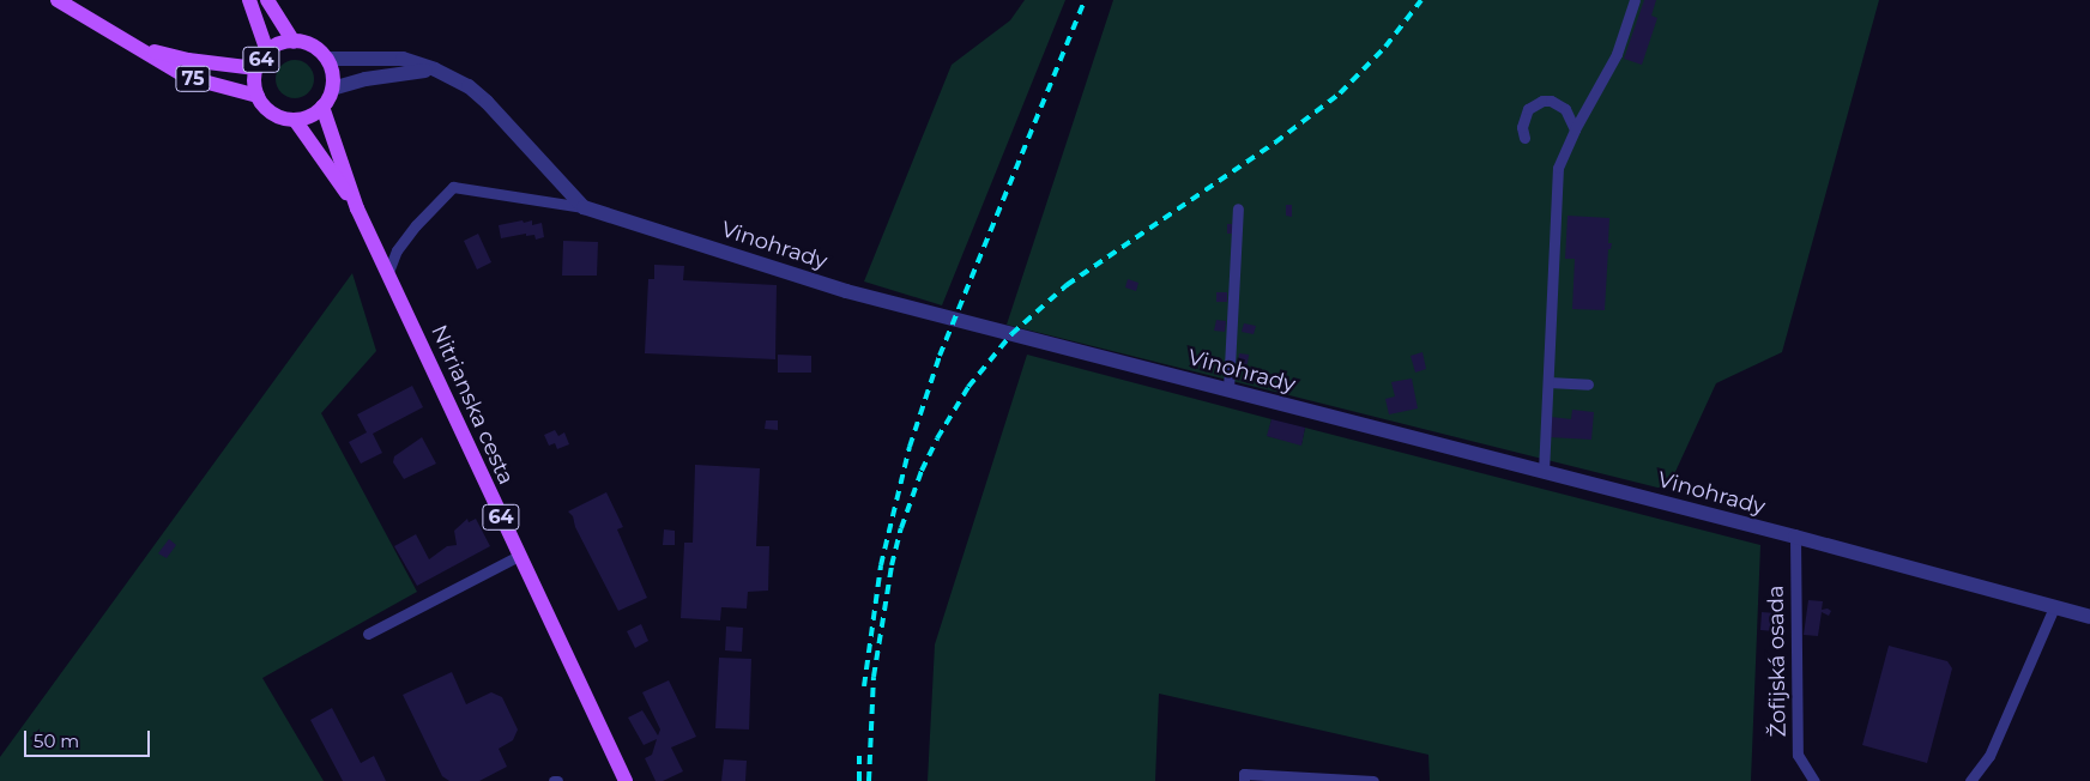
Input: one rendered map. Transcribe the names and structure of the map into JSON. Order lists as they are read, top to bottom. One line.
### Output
{"streets":{"main road":["64","75","Nitrianska cesta"],"street":["Vinohrady"],"lane":["Žofijská osada"]},"crossings":[["64","75"],["64","Vinohrady"],["64","Nitrianska cesta"],["75","Vinohrady"],["75","Nitrianska cesta"],["Vinohrady","Nitrianska cesta"],["Vinohrady","Žofijská osada"]],"scale_bar":"50 m"}
